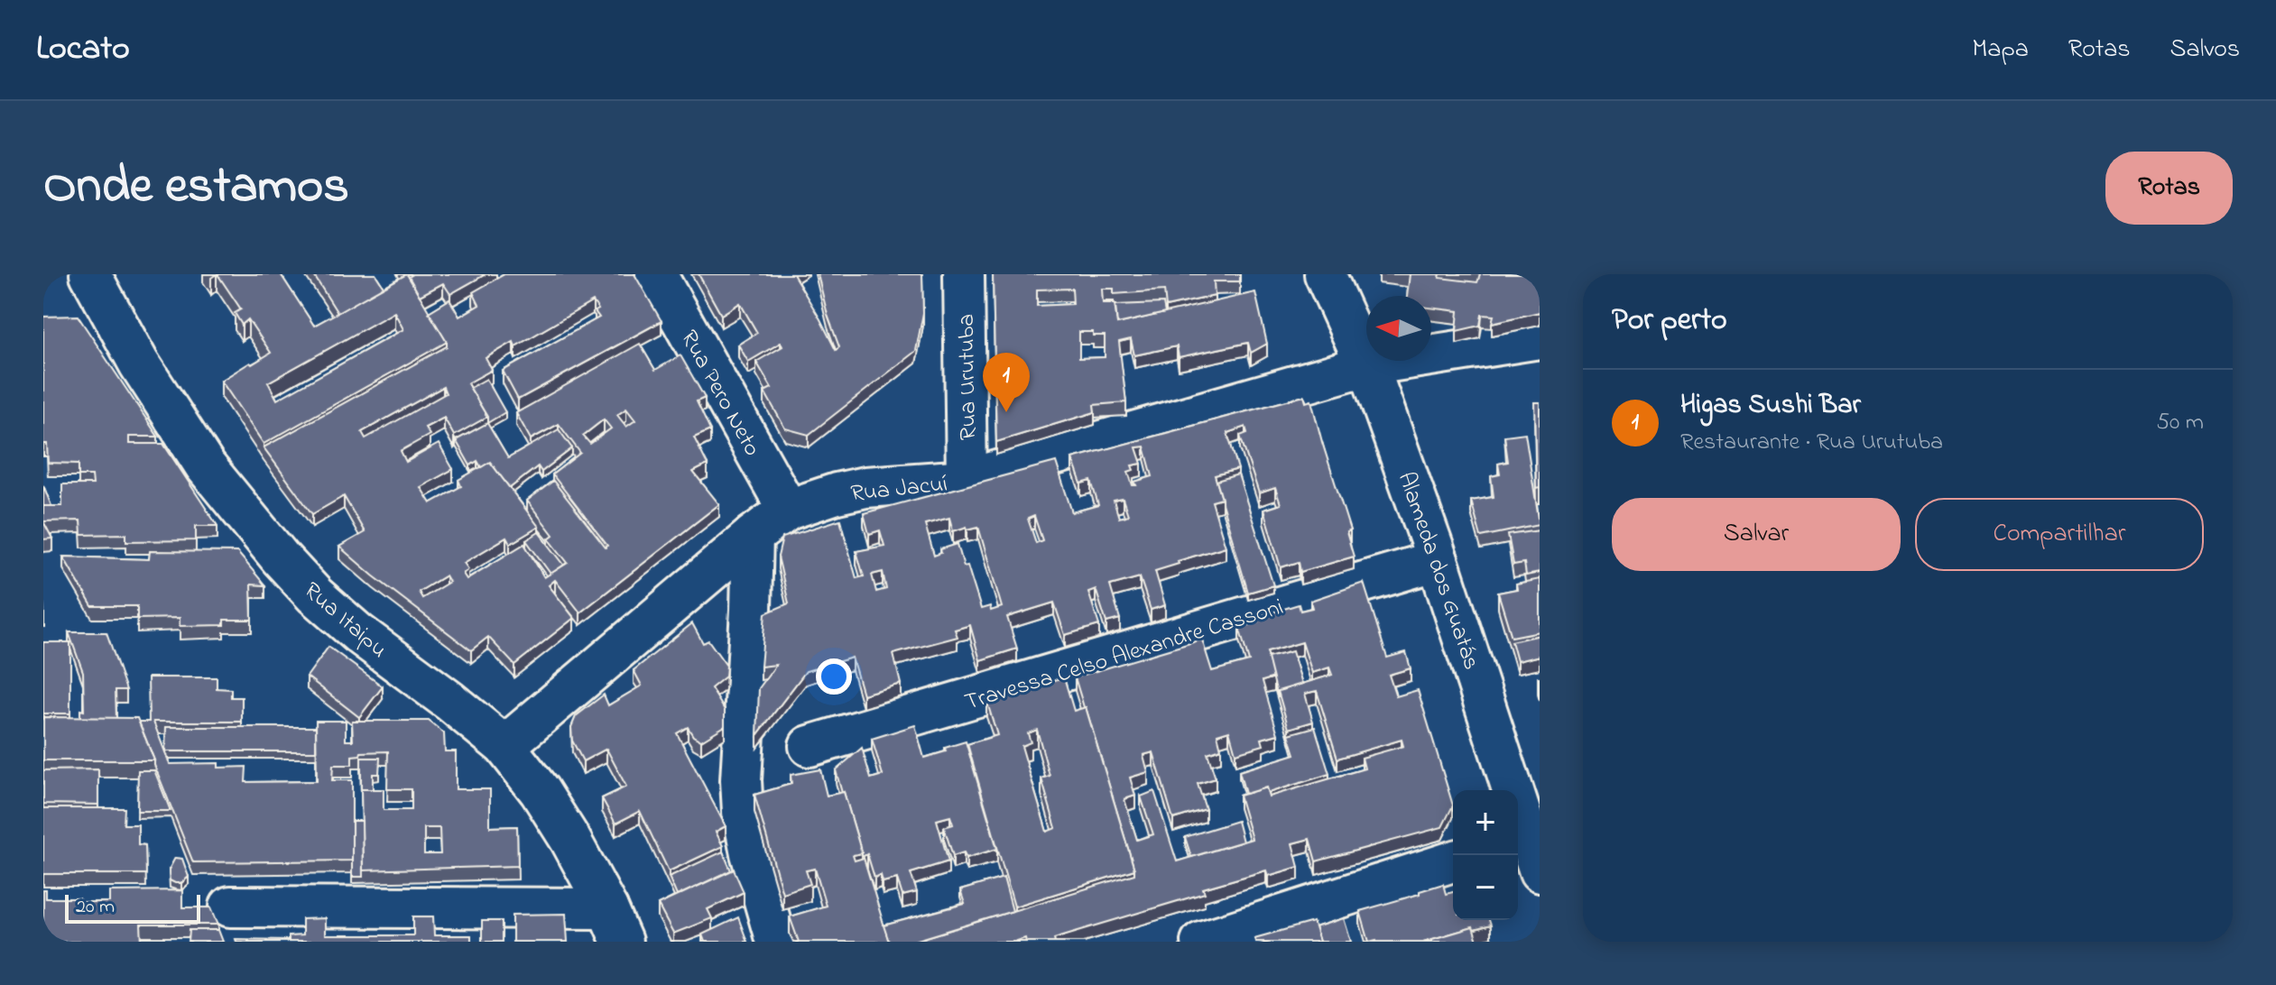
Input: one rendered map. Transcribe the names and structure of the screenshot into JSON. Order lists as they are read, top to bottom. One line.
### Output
{"streets":{"street":["Rua Urutuba","Rua Pero Neto","Rua Jacuí","Alameda dos Guatás","Rua Itaipu","Travessa Celso Alexandre Cassoni"]},"crossings":[["Rua Urutuba","Rua Jacuí"],["Rua Pero Neto","Rua Jacuí"],["Rua Jacuí","Alameda dos Guatás"],["Rua Jacuí","Rua Itaipu"],["Alameda dos Guatás","Travessa Celso Alexandre Cassoni"]],"scale_bar":"20 m","north":"left","page":{"header":"Locato","nav":["Mapa","Rotas","Salvos"],"title":"Onde estamos","buttons":["Rotas",["Salvar","Compartilhar"]],"heading":"Por perto","pins":"1","list":[{"mark":"1","name":"Higas Sushi Bar","note":"Restaurante · Rua Urutuba","value":"50 m"}],"map_buttons":["+","−"],"scale":"20 m"}}
